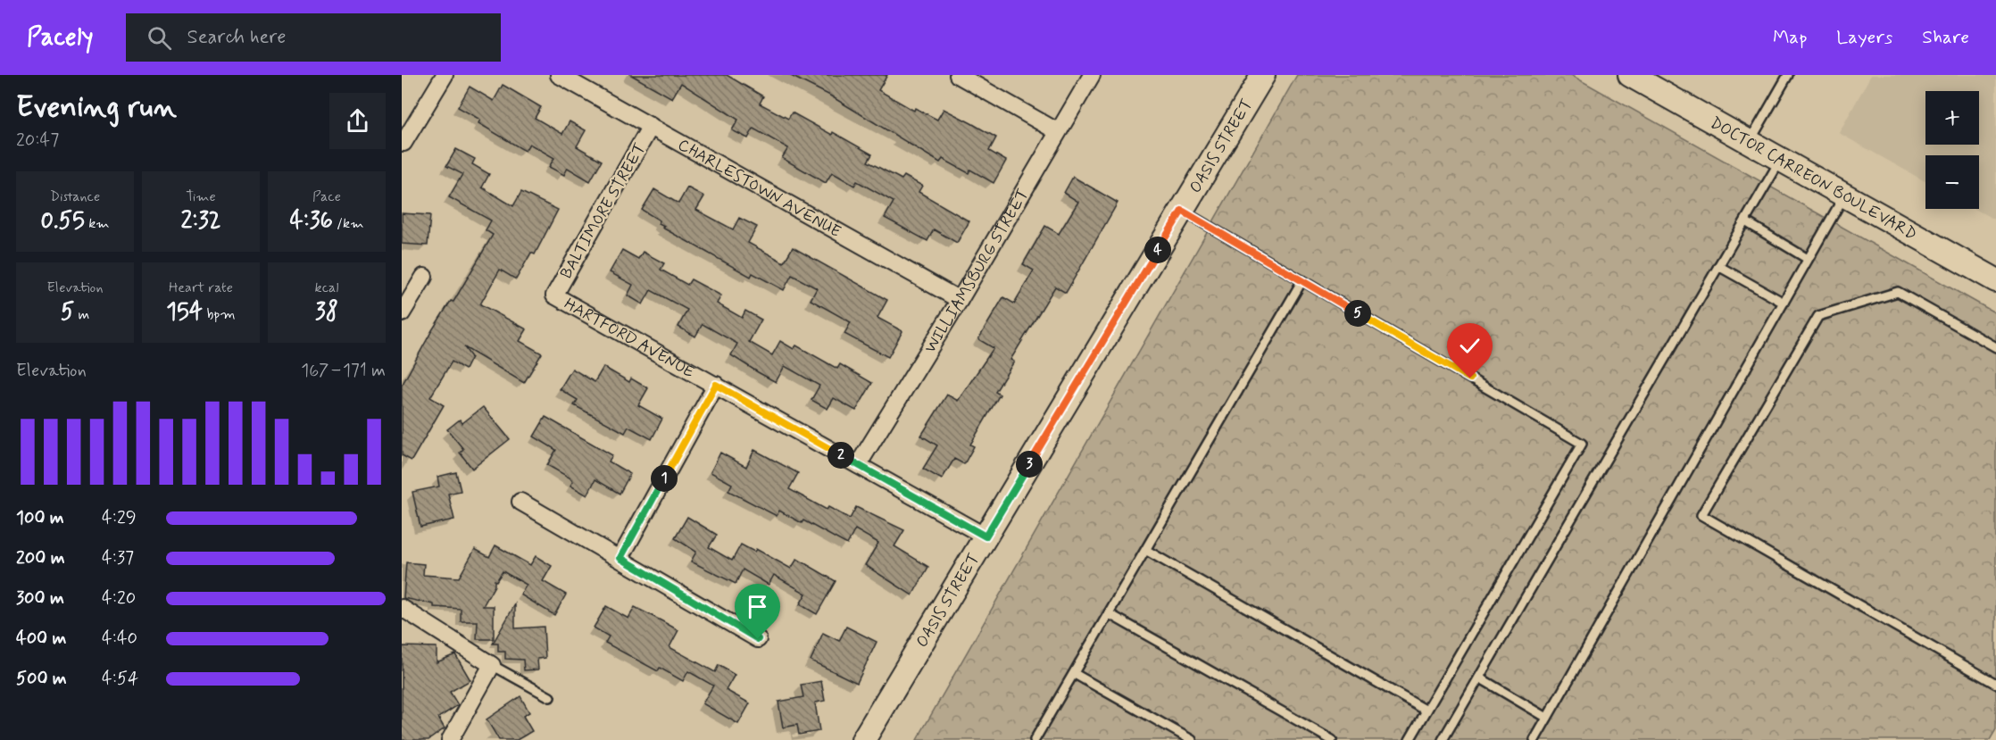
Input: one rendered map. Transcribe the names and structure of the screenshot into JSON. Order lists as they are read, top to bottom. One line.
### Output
{"streets":{"street":["OASIS STREET","DOCTOR CARREON BOULEVARD","CHARLESTOWN AVENUE","BALTIMORE STREET","WILLIAMSBURG STREET","HARTFORD AVENUE"]},"crossings":[["OASIS STREET","HARTFORD AVENUE"],["CHARLESTOWN AVENUE","BALTIMORE STREET"],["CHARLESTOWN AVENUE","WILLIAMSBURG STREET"],["BALTIMORE STREET","HARTFORD AVENUE"],["WILLIAMSBURG STREET","HARTFORD AVENUE"]],"page":{"header":"Pacely","search":"Search here","nav":["Map","Layers","Share"],"heading":["Evening run","20:47"],"map_buttons":["+","−"],"stats":[["Distance","0.55 km"],["Time","2:32"],["Pace","4:36 /km"],["Elevation","5 m"],["Heart rate","154 bpm"],["kcal","38"]],"pins":["4","5","2","3","1"],"chart":["Elevation","167–171 m"],"list":[{"name":"100 m","note":"4:29"},{"name":"200 m","note":"4:37"},{"name":"300 m","note":"4:20"},{"name":"400 m","note":"4:40"},{"name":"500 m","note":"4:54"}]}}
